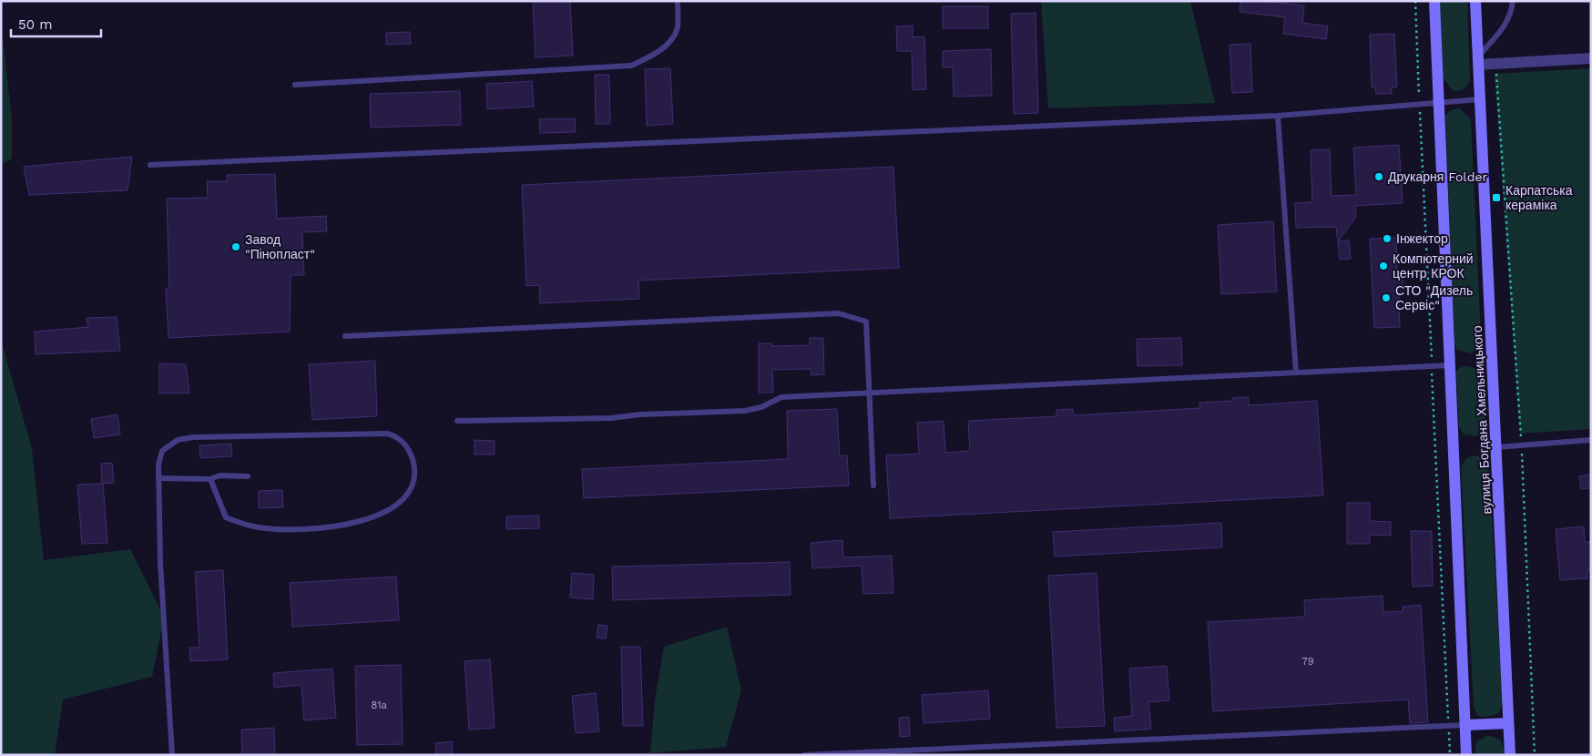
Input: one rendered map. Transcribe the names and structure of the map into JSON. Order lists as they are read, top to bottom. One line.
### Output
{"streets":{"street":["вулиця Богдана Хмельницького"]},"places":{"other":["Друкарня Folder","Інжектор","Завод \"Пінопласт\"","Компютерний центр КРОК","СТО \"Дизель Сервіс\""],"transit":["Карпатська кераміка"]},"house_numbers":["79","81а"],"scale_bar":"50 m"}
